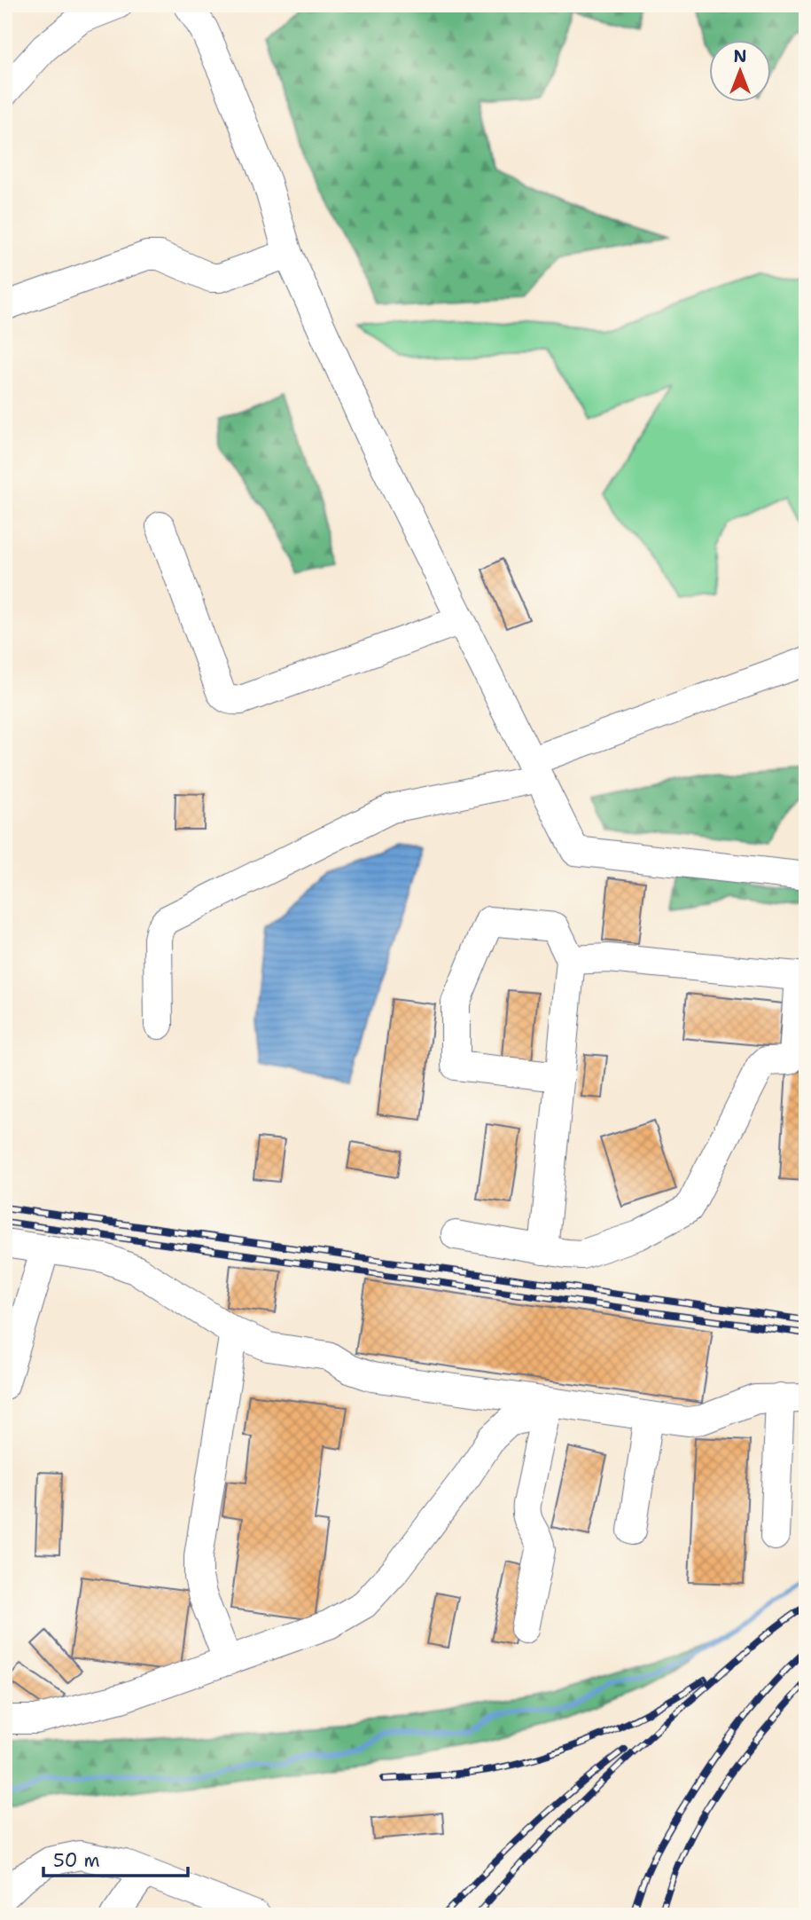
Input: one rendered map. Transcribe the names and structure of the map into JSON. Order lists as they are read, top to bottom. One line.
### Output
{"scale_bar":"50 m","north":"top"}
